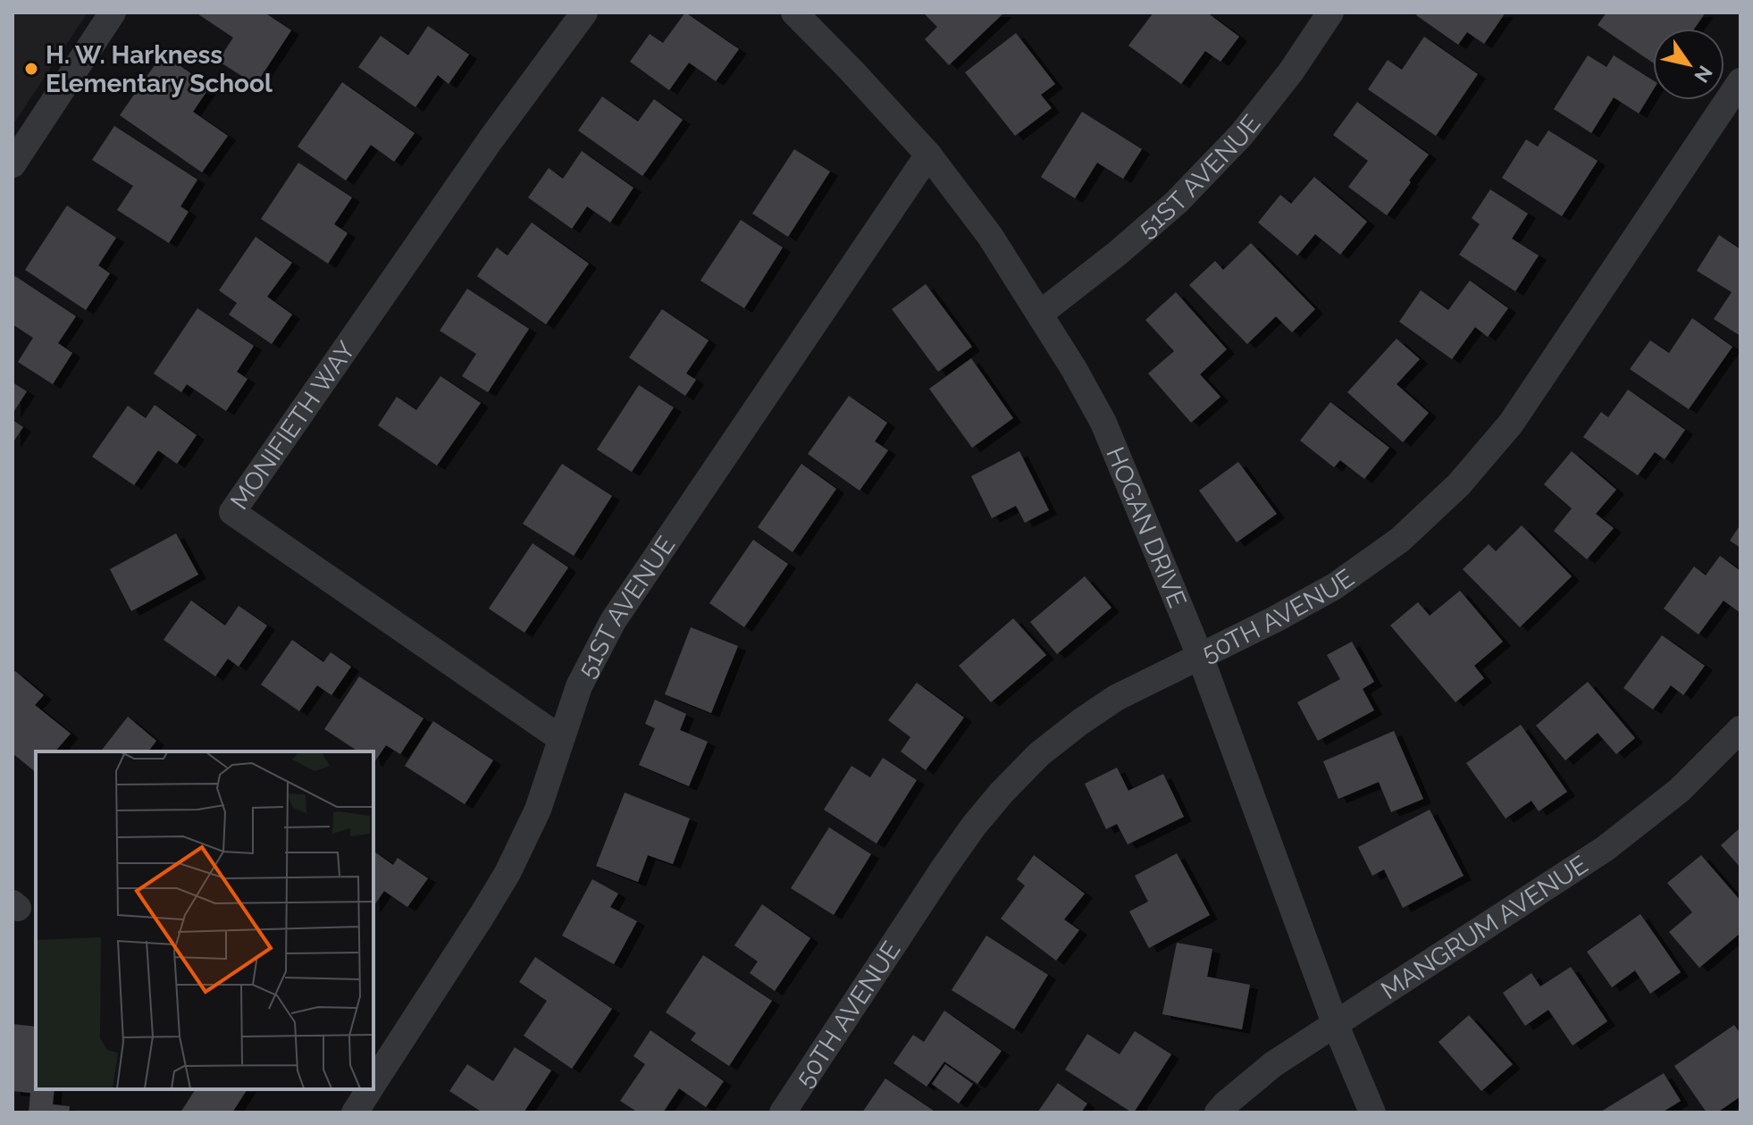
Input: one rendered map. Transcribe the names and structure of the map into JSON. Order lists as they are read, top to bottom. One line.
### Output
{"streets":{"street":["51ST AVENUE","MONIFIETH WAY","HOGAN DRIVE","50TH AVENUE","MANGRUM AVENUE"]},"crossings":[["51ST AVENUE","MONIFIETH WAY"],["51ST AVENUE","HOGAN DRIVE"],["HOGAN DRIVE","50TH AVENUE"],["HOGAN DRIVE","MANGRUM AVENUE"]],"places":["H. W. Harkness Elementary School"],"north":"bottom right"}
